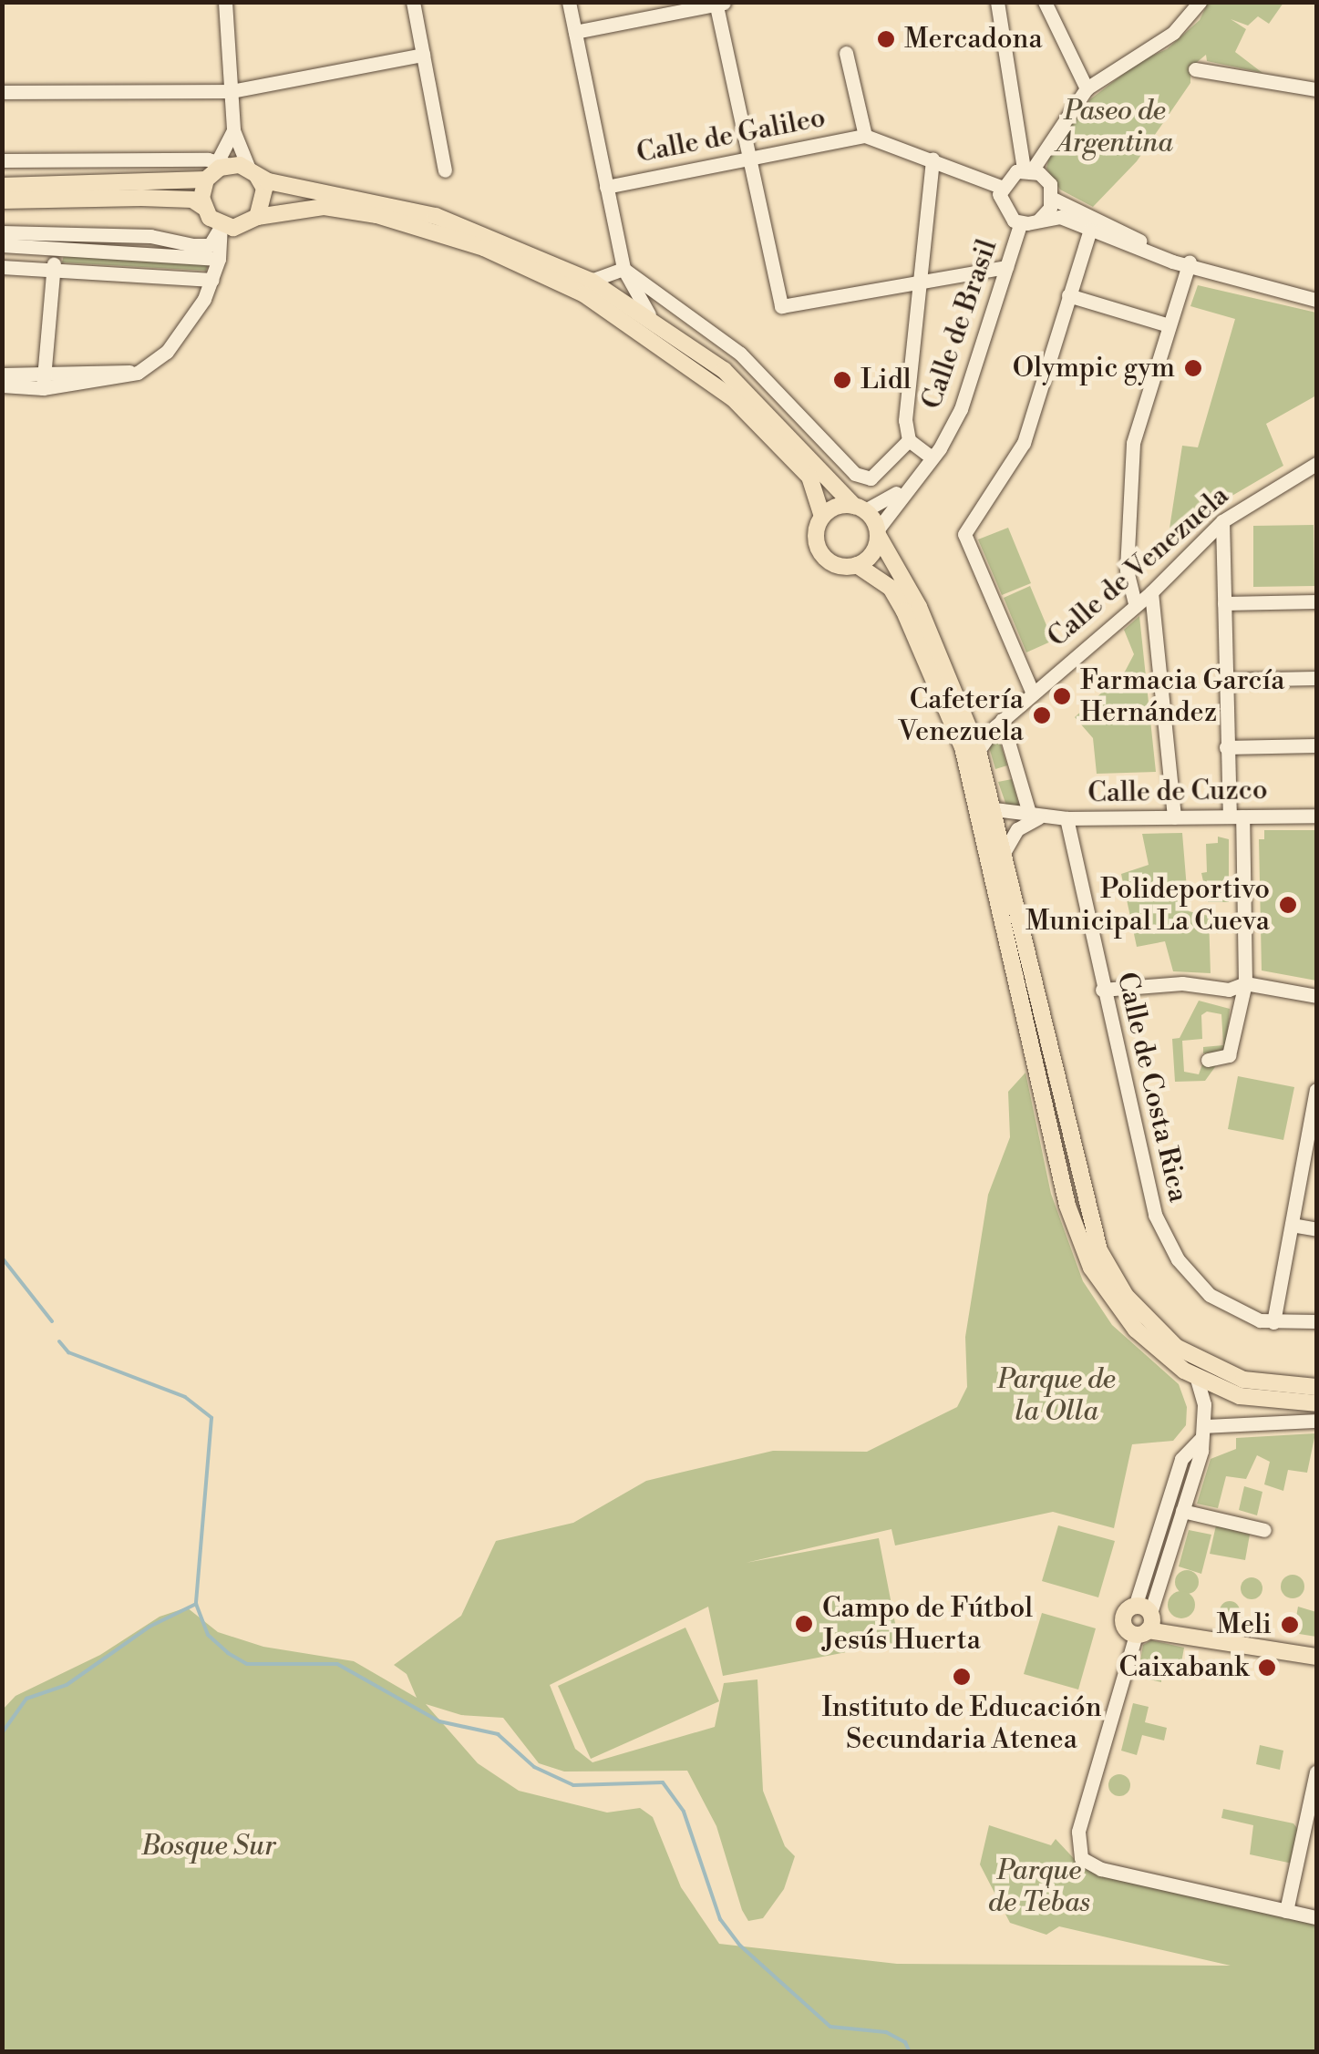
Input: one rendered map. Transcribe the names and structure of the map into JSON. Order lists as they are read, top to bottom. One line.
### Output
{"streets":{"street":["Calle de Galileo","Calle de Brasil","Calle de Venezuela","Calle de Cuzco","Calle de Costa Rica"]},"crossings":[["Calle de Galileo","Calle de Brasil"],["Calle de Cuzco","Calle de Costa Rica"]],"parks":["Paseo de Argentina","Parque de la Olla","Bosque Sur","Parque de Tebas"],"places":["Mercadona","Olympic gym","Lidl","Farmacia García Hernández","Cafetería Venezuela","Polideportivo Municipal La Cueva","Campo de Fútbol Jesús Huerta","Meli","Caixabank","Instituto de Educación Secundaria Atenea"]}
